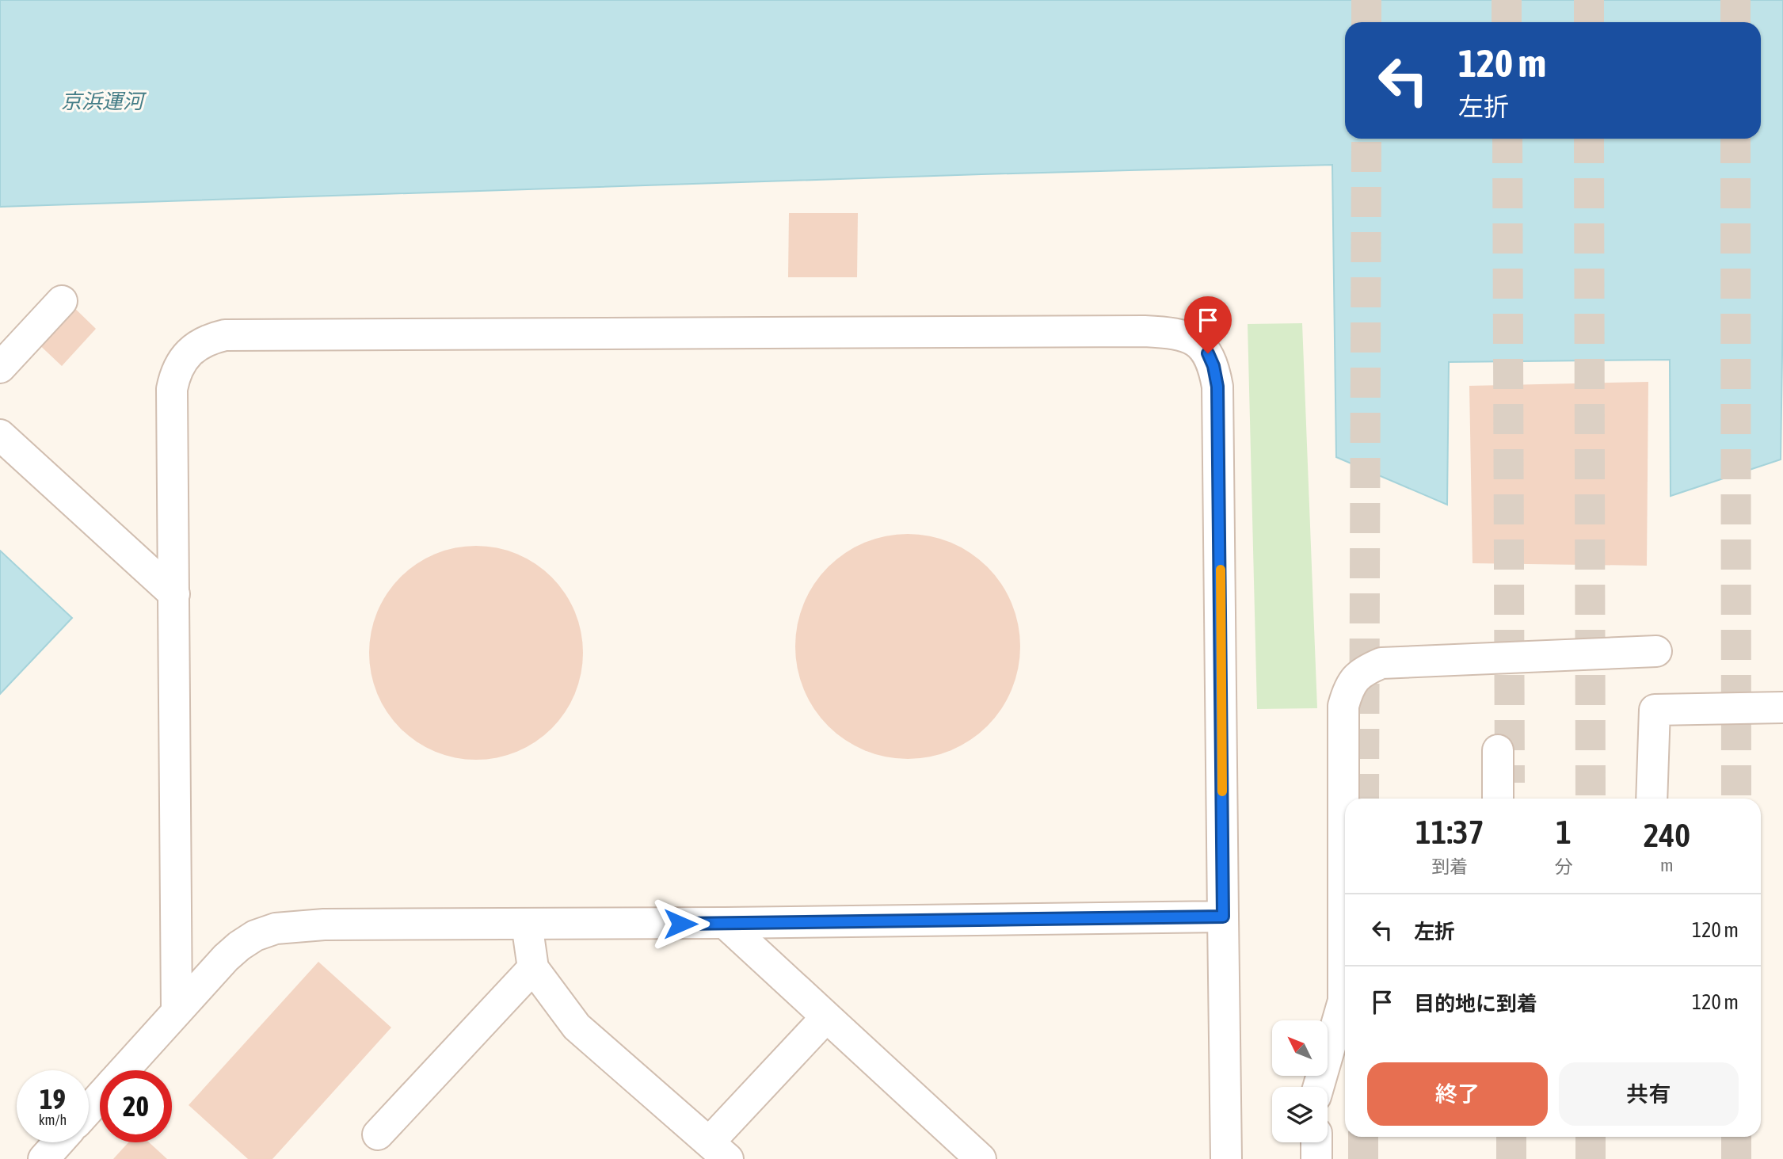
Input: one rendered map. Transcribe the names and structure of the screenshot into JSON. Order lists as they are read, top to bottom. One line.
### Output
{"water":["京浜運河"],"north":"top left","page":{"turn":["120 m","左折"],"eta":["11:37","到着","1","分","240","m"],"list":[{"name":"左折","value":"120 m"},{"name":"目的地に到着","value":"120 m"}],"buttons":["終了","共有"],"speed":"19 km/h","limit":"20"}}
